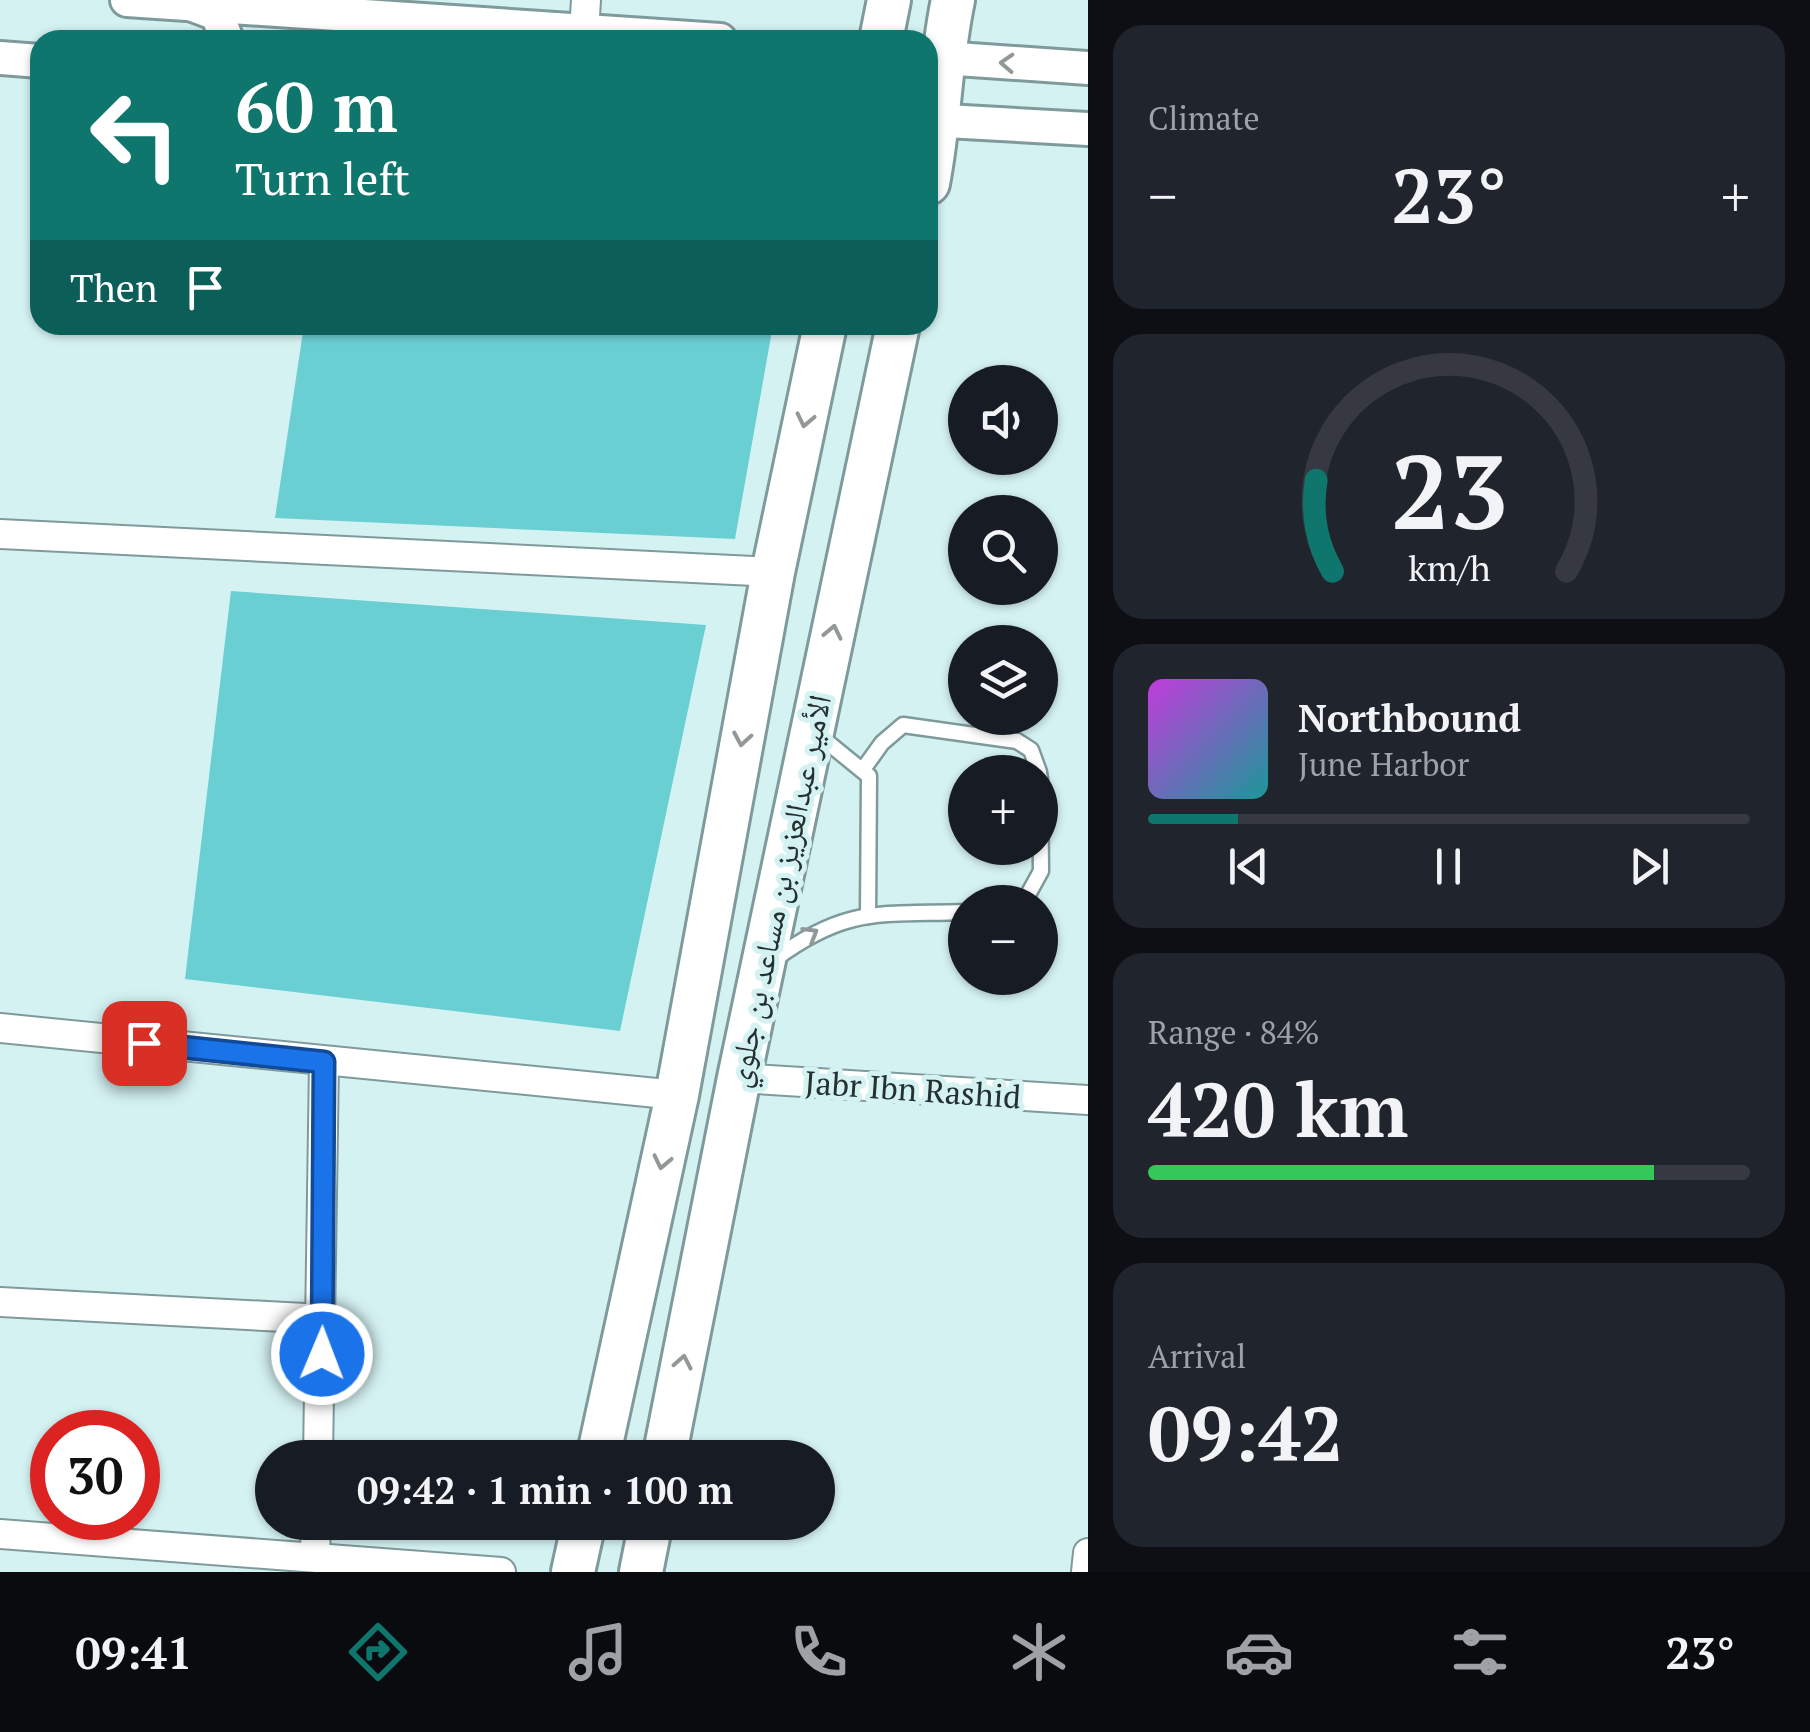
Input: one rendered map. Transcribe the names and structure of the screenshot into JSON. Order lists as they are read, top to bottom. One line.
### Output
{"streets":{"main road":["الأمير عبدالعزيز بن مساعد بن جلوي"],"street":["Jabr Ibn Rashid"]},"crossings":[["الأمير عبدالعزيز بن مساعد بن جلوي","Jabr Ibn Rashid"]],"page":{"tile":["Climate",["Range · 84%","420 km"],["Arrival","09:42"]],"turn":["60 m","Turn left"],"heat":["−","23°","+"],"then":"Then","map_buttons":["+","−"],"song":["Northbound","June Harbor"],"limit":"30","trip":"09:42 · 1 min · 100 m","tabs":["09:41","23°"],"gauge":["23","km/h"]}}
